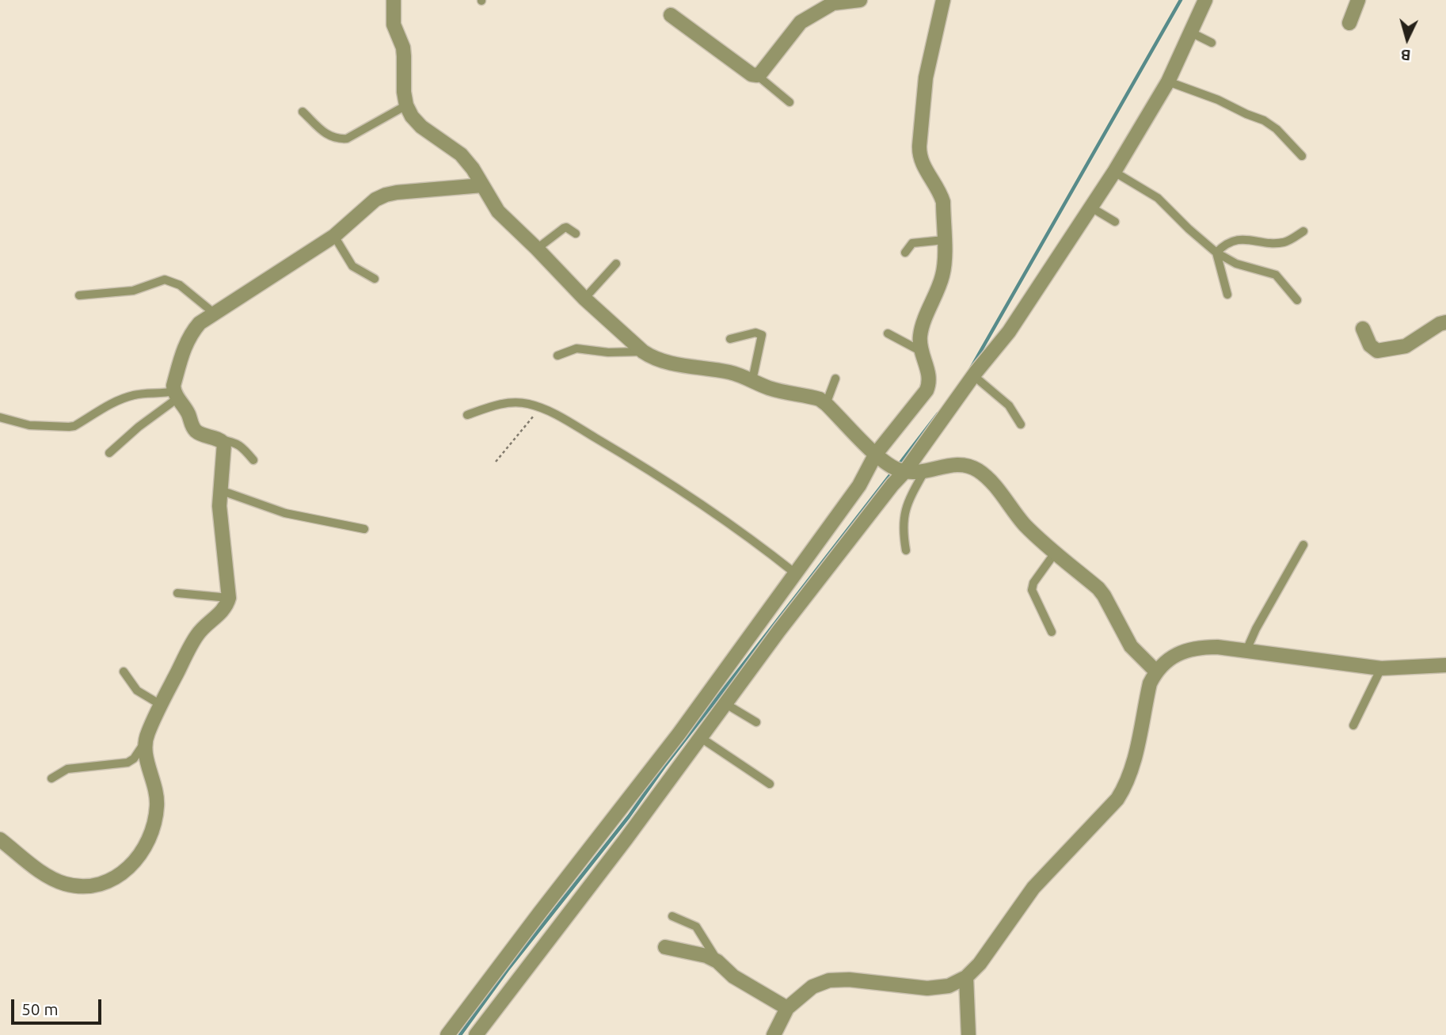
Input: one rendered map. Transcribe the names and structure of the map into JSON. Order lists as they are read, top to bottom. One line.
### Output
{"scale_bar":"50 m","north":"bottom"}
